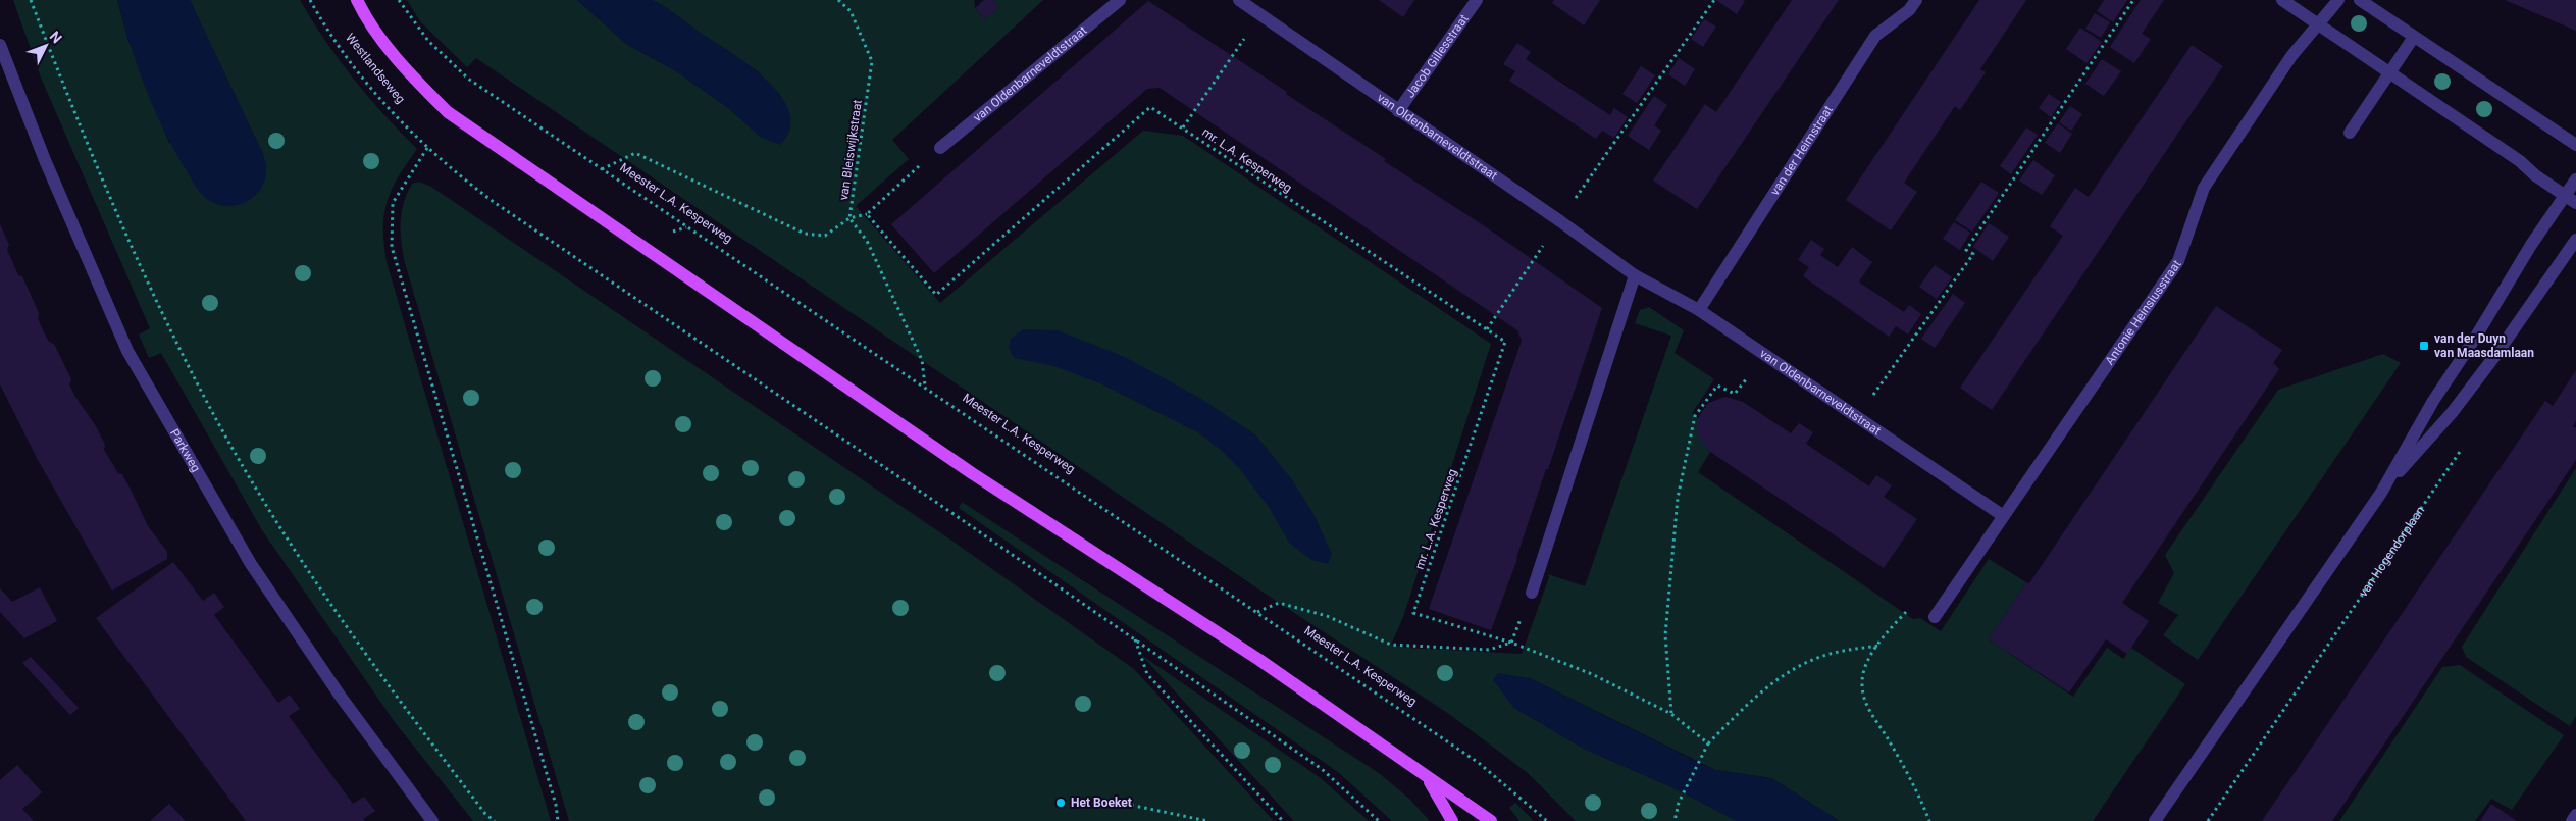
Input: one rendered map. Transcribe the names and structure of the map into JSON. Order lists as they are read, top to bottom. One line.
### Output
{"streets":{"main road":["Westlandseweg"],"street":["Jacob Gillesstraat","van Oldenbarneveldtstraat","van der Heimstraat","Antonie Heinsiusstraat","Parkweg"],"path":["van Bleiswijkstraat","mr. L.A. Kesperweg","Meester L.A. Kesperweg","van Hogendorplaan"]},"crossings":[["Jacob Gillesstraat","van Oldenbarneveldtstraat"],["van Oldenbarneveldtstraat","van der Heimstraat"],["van Oldenbarneveldtstraat","Antonie Heinsiusstraat"],["van Bleiswijkstraat","Meester L.A. Kesperweg"]],"places":{"transit":["van der Duyn van Maasdamlaan"],"other":["Het Boeket"]},"north":"top right"}
